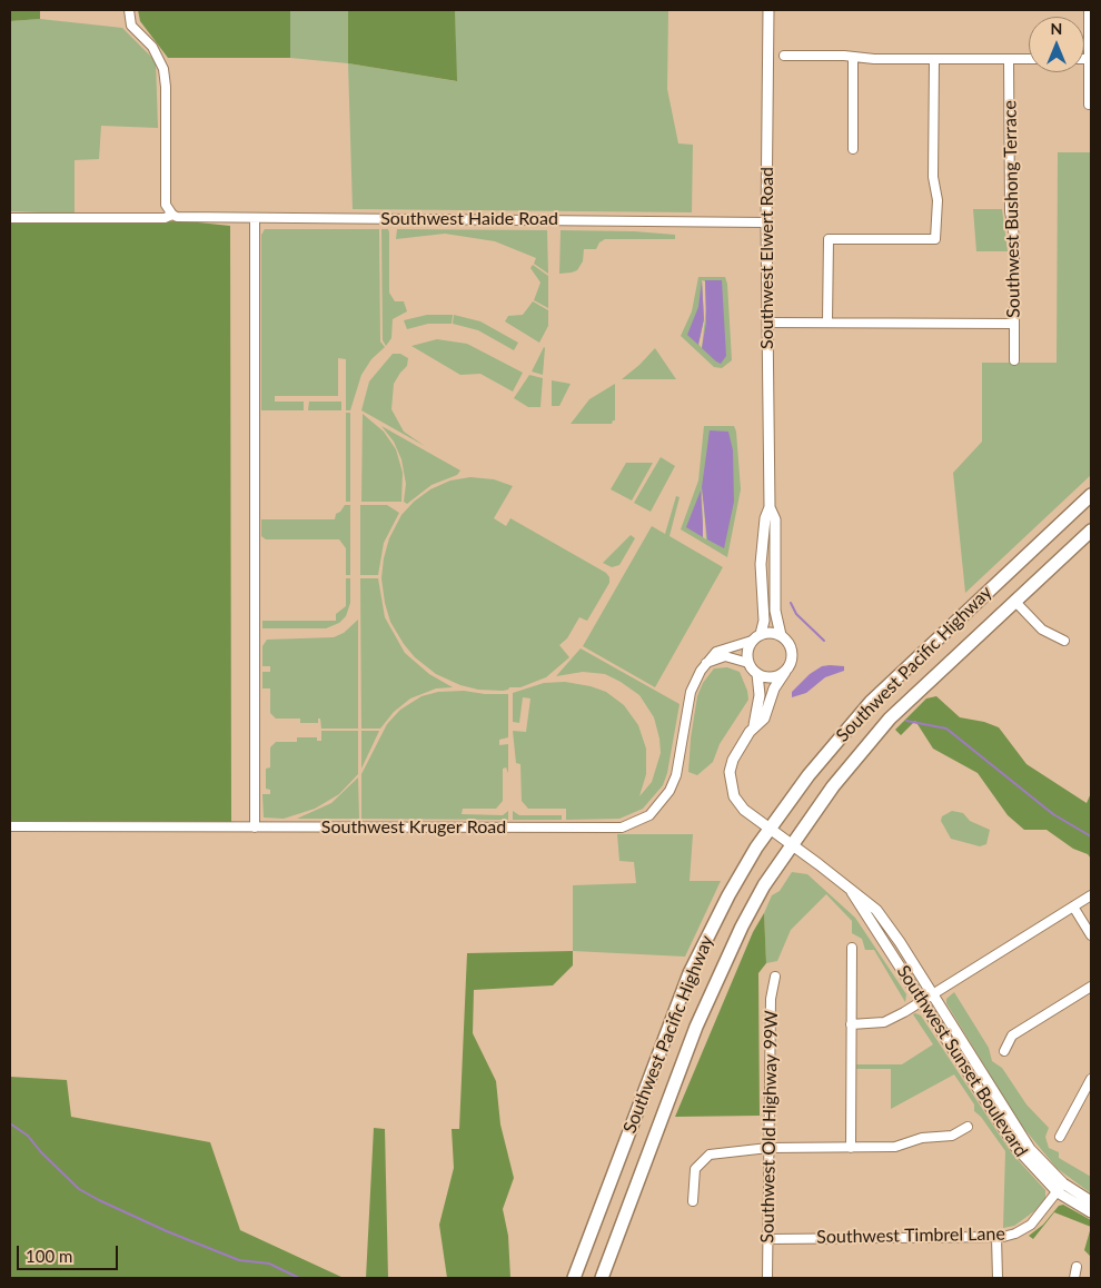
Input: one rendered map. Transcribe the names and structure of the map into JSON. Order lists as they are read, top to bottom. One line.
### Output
{"streets":{"highway":["Southwest Pacific Highway"],"main road":["Southwest Elwert Road","Southwest Sunset Boulevard"],"street":["Southwest Bushong Terrace","Southwest Haide Road","Southwest Kruger Road","Southwest Old Highway 99W","Southwest Timbrel Lane"]},"crossings":[["Southwest Haide Road","Southwest Elwert Road"],["Southwest Elwert Road","Southwest Kruger Road"],["Southwest Pacific Highway","Southwest Sunset Boulevard"],["Southwest Sunset Boulevard","Southwest Timbrel Lane"],["Southwest Old Highway 99W","Southwest Timbrel Lane"]],"scale_bar":"100 m","north":"top"}
